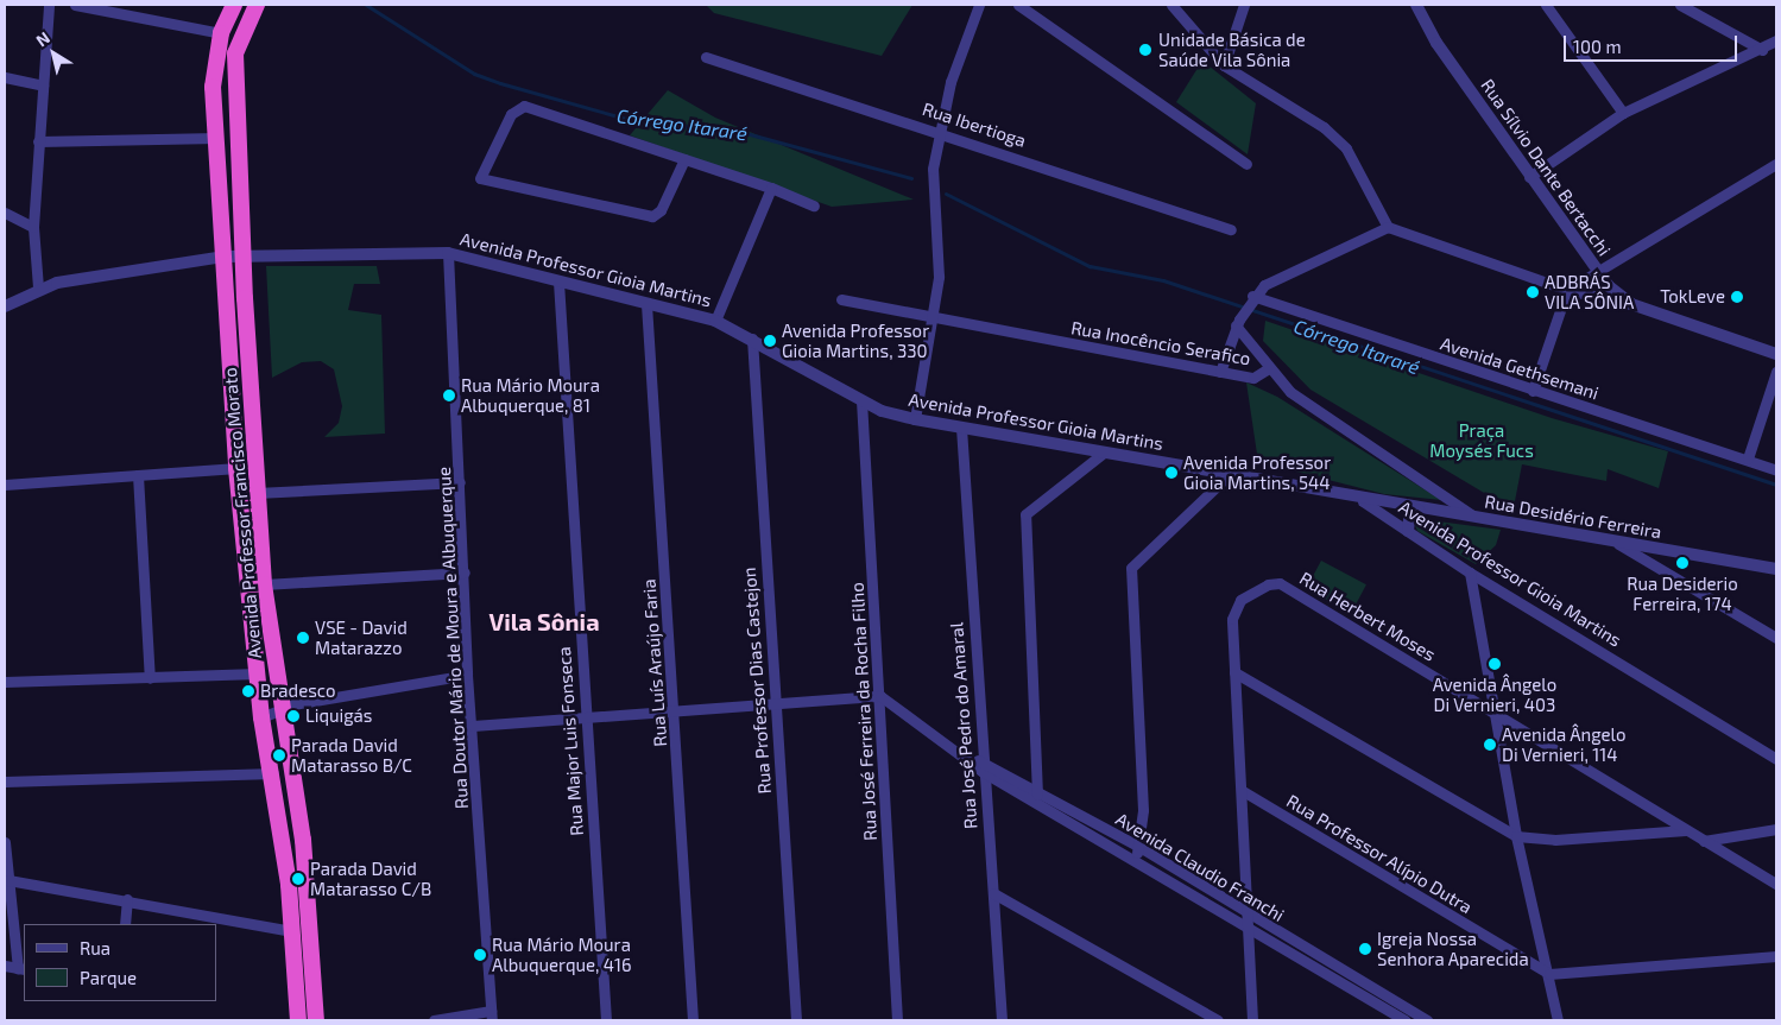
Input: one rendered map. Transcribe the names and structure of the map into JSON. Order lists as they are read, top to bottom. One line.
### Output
{"streets":{"highway":["Avenida Professor Francisco Morato"],"street":["Rua Ibertioga","Rua Sílvio Dante Bertacchi","Avenida Professor Gioia Martins","Rua Inocêncio Serafico","Avenida Gethsemani","Rua Desidério Ferreira","Rua Herbert Moses","Rua Doutor Mário de Moura e Albuquerque","Rua Luís Araújo Faria","Rua Professor Dias Castejon","Rua José Ferreira da Rocha Filho","Rua José Pedro do Amaral","Rua Major Luis Fonseca","Rua Professor Alípio Dutra","Avenida Claudio Franchi"]},"crossings":[["Avenida Professor Gioia Martins","Avenida Professor Francisco Morato"],["Avenida Professor Gioia Martins","Rua Desidério Ferreira"],["Avenida Professor Gioia Martins","Rua Doutor Mário de Moura e Albuquerque"],["Avenida Professor Gioia Martins","Rua Luís Araújo Faria"],["Avenida Professor Gioia Martins","Rua Professor Dias Castejon"],["Avenida Professor Gioia Martins","Rua José Ferreira da Rocha Filho"],["Avenida Professor Gioia Martins","Rua José Pedro do Amaral"],["Avenida Professor Gioia Martins","Rua Major Luis Fonseca"],["Rua Inocêncio Serafico","Rua Desidério Ferreira"],["Rua Herbert Moses","Rua Professor Alípio Dutra"],["Rua Herbert Moses","Avenida Claudio Franchi"],["Rua José Ferreira da Rocha Filho","Avenida Claudio Franchi"],["Rua José Pedro do Amaral","Avenida Claudio Franchi"]],"districts":["Vila Sônia"],"water":["Córrego Itararé"],"parks":["Praça Moysés Fucs"],"places":["Unidade Básica de Saúde Vila Sônia","ADBRÁS VILA SÔNIA","TokLeve","Avenida Professor Gioia Martins, 330","Rua Mário Moura Albuquerque, 81","Avenida Professor Gioia Martins, 544","Rua Desiderio Ferreira, 174","VSE - David Matarazzo","Avenida Ângelo Di Vernieri, 403","Bradesco","Liquigás","Avenida Ângelo Di Vernieri, 114","Parada David Matarasso B/C","Parada David Matarasso C/B","Igreja Nossa Senhora Aparecida","Rua Mário Moura Albuquerque, 416"],"legend":["Rua","Parque"],"scale_bar":"100 m","north":"top left"}
